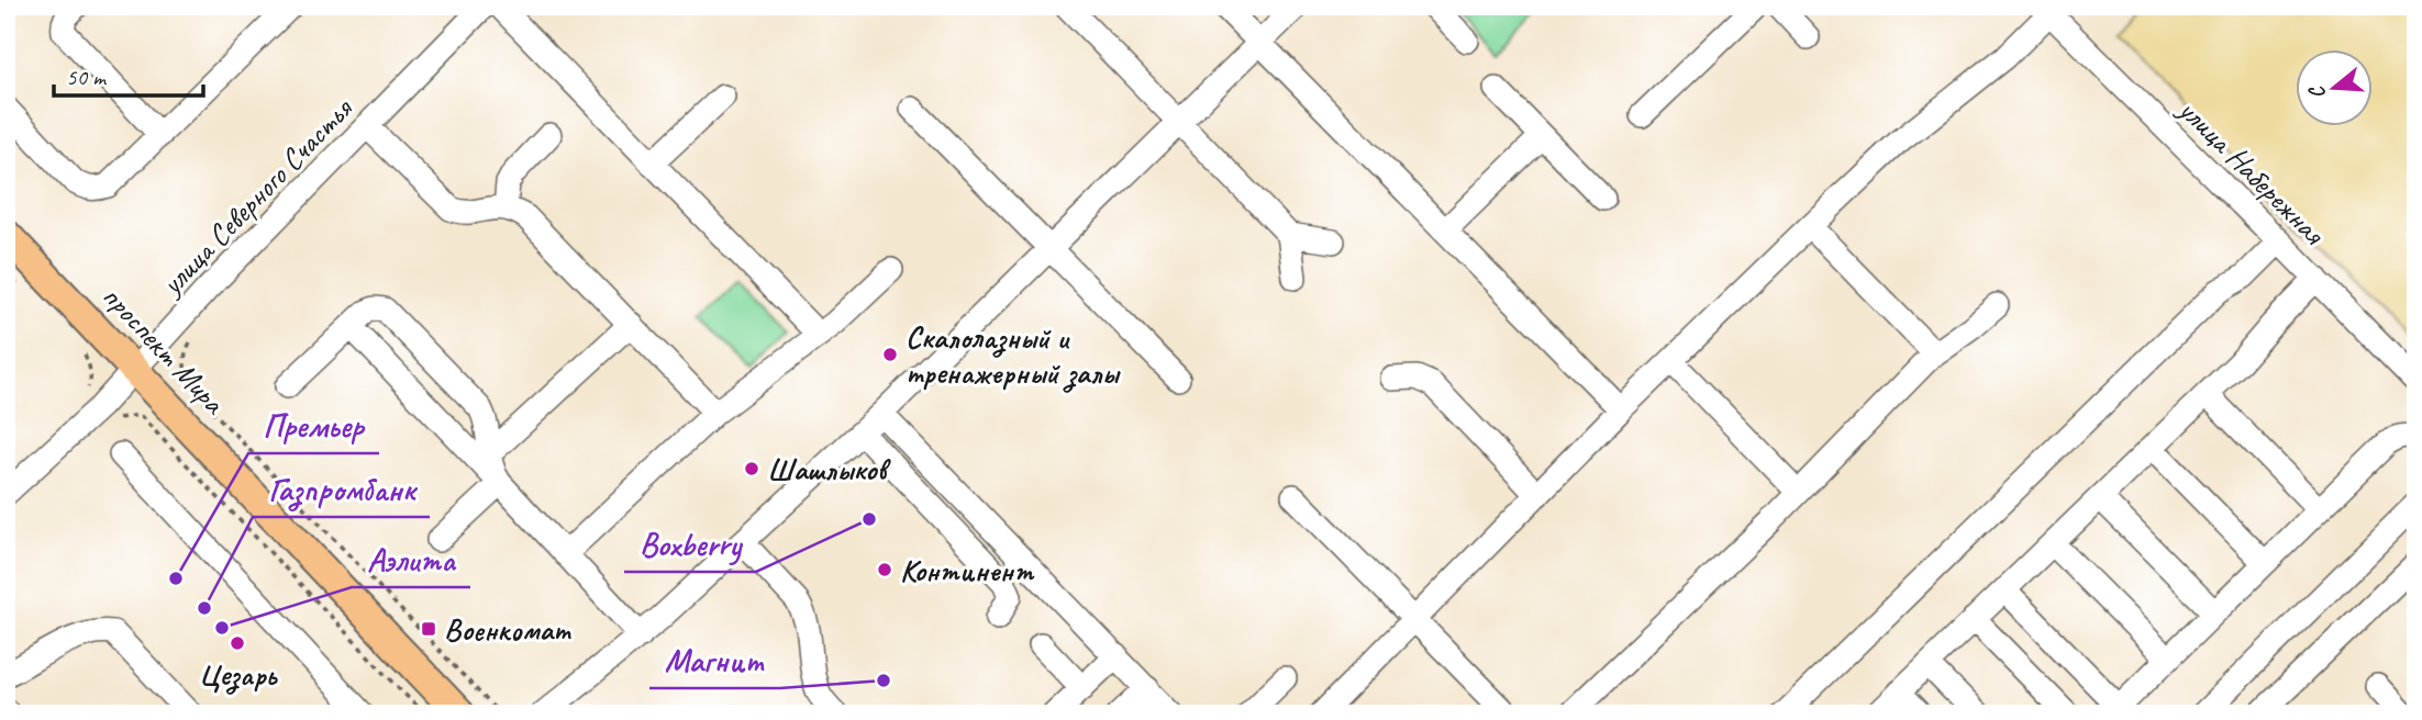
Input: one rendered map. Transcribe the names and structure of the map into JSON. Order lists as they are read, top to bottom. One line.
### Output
{"streets":{"main road":["проспект Мира"],"street":["улица Набережная","улица Северного Счастья"]},"crossings":[["улица Северного Счастья","проспект Мира"]],"places":{"other":["Скалолазный и тренажерный залы","Шашлыков","Boxberry","Континент","Премьер","Газпромбанк","Аэлита","Цезарь","Магнит"],"transit":["Военкомат"]},"scale_bar":"50 m","north":"left"}
